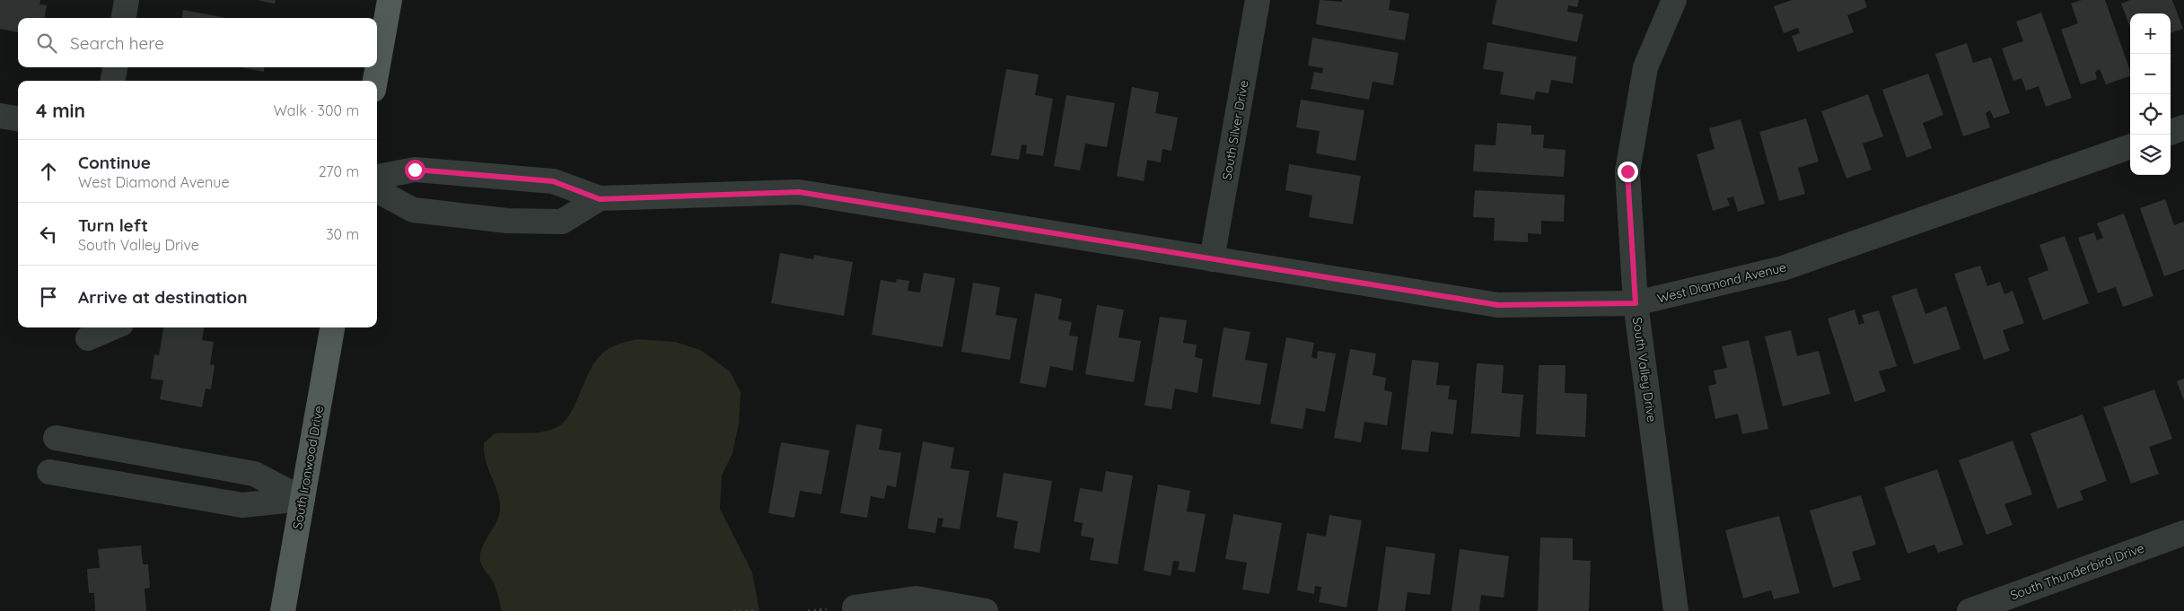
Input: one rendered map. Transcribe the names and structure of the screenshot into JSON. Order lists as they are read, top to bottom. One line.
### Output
{"streets":{"main road":["South Ironwood Drive"],"street":["South Silver Drive","West Diamond Avenue","South Valley Drive","South Thunderbird Drive"]},"crossings":[["South Silver Drive","West Diamond Avenue"],["West Diamond Avenue","South Valley Drive"]],"page":{"map_buttons":["+","−"],"search":"Search here","heading":["4 min","Walk · 300 m"],"list":[["Continue","West Diamond Avenue","270 m"],["Turn left","South Valley Drive","30 m"],"Arrive at destination"]}}
